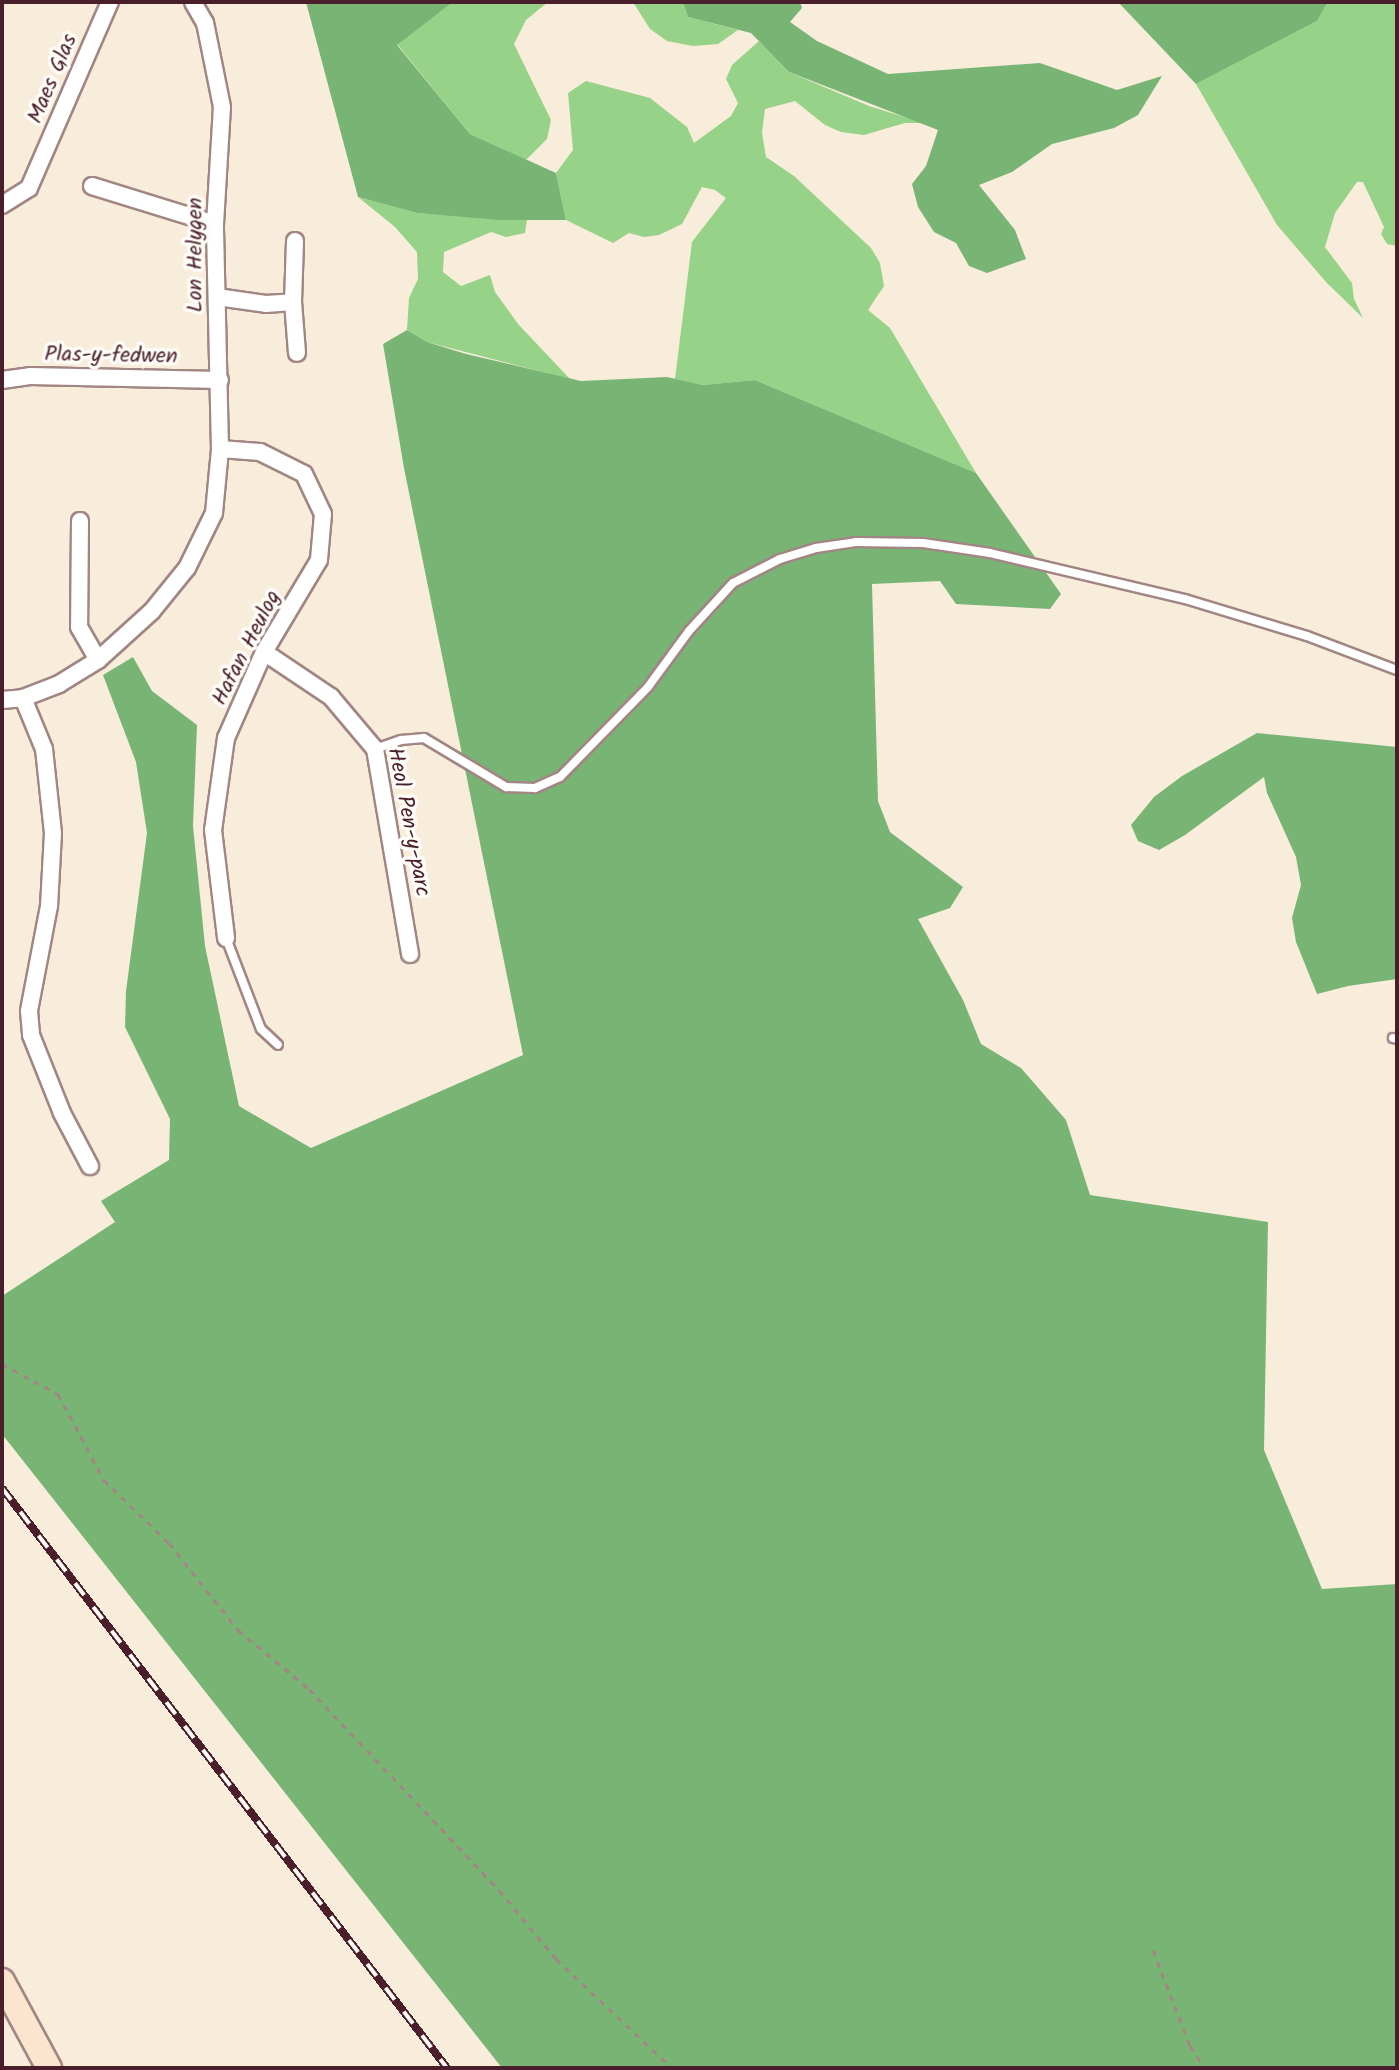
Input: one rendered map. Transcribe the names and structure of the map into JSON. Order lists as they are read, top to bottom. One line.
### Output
{"streets":{"street":["Maes Glas","Lon Helygen","Plas-y-fedwen","Hafan Heulog","Heol Pen-y-parc"]},"crossings":[["Lon Helygen","Plas-y-fedwen"],["Lon Helygen","Hafan Heulog"],["Hafan Heulog","Heol Pen-y-parc"]]}
